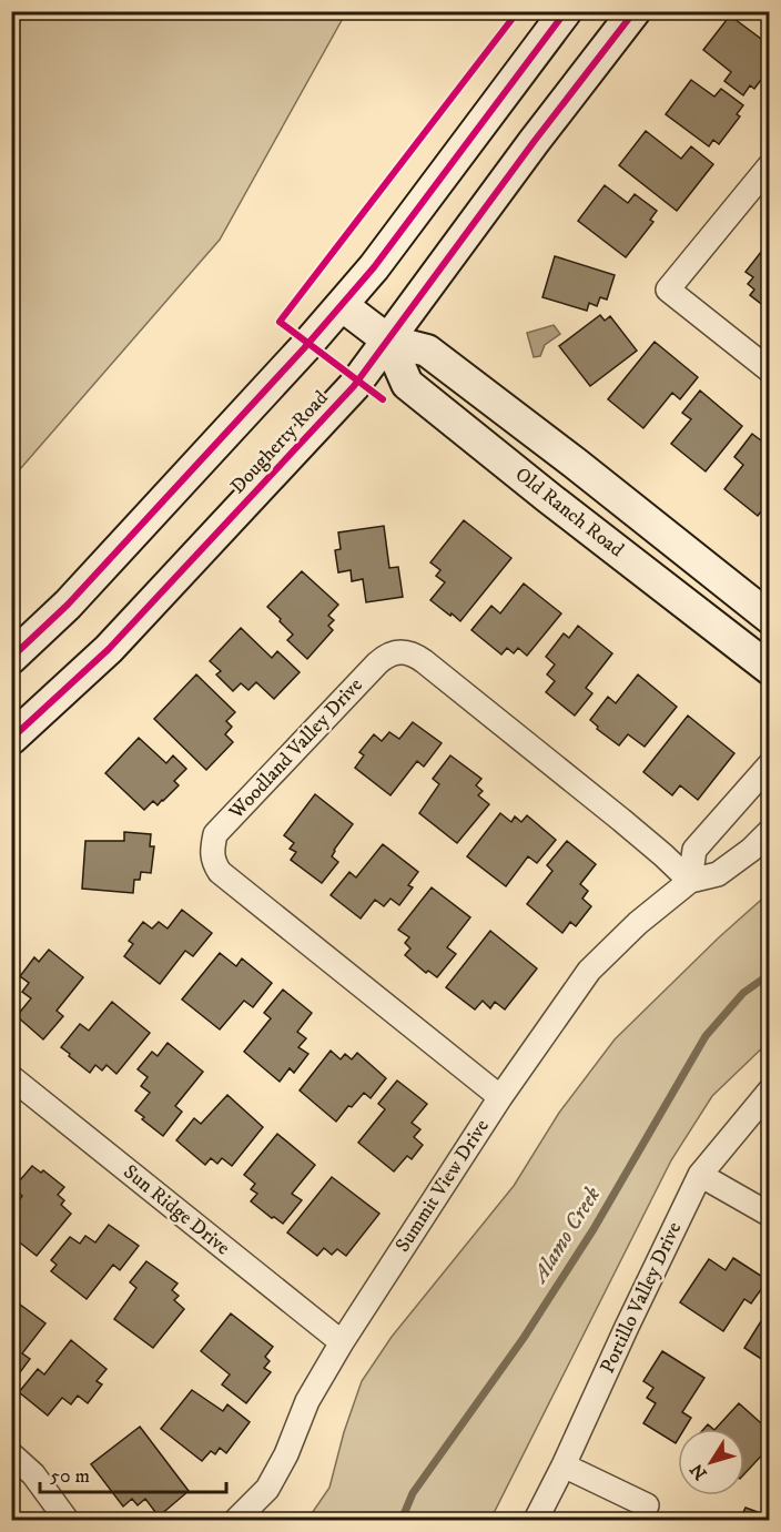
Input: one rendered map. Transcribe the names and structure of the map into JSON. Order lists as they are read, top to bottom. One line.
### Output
{"streets":{"main road":["Dougherty Road","Old Ranch Road"],"street":["Woodland Valley Drive","Summit View Drive","Sun Ridge Drive","Portillo Valley Drive"]},"crossings":[["Dougherty Road","Old Ranch Road"],["Woodland Valley Drive","Summit View Drive"],["Summit View Drive","Sun Ridge Drive"]],"water":["Alamo Creek"],"scale_bar":"50 m","north":"bottom left"}
